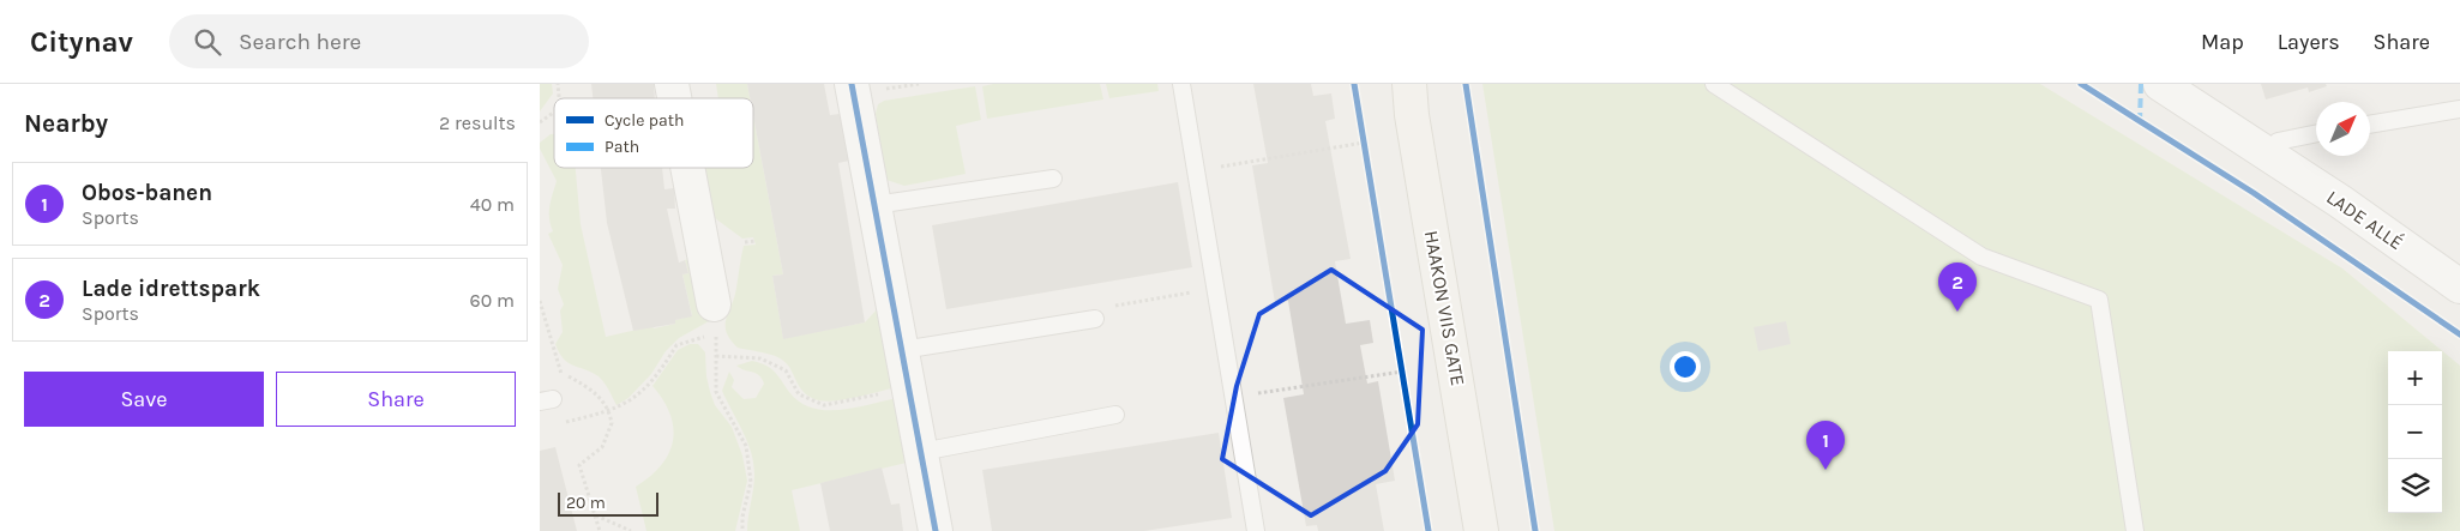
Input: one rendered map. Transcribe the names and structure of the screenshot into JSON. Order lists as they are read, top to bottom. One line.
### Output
{"streets":{"main road":["HAAKON VIIS GATE"],"street":["LADE ALLÉ"]},"legend":["Cycle path","Path"],"scale_bar":"20 m","north":"top right","page":{"header":"Citynav","search":"Search here","nav":["Map","Layers","Share"],"heading":["Nearby","2 results"],"list":[{"mark":"1","name":"Obos-banen","note":"Sports","value":"40 m"},{"mark":"2","name":"Lade idrettspark","note":"Sports","value":"60 m"}],"pins":["2","1"],"map_buttons":["+","−"],"buttons":["Save","Share"],"scale":"20 m"}}
